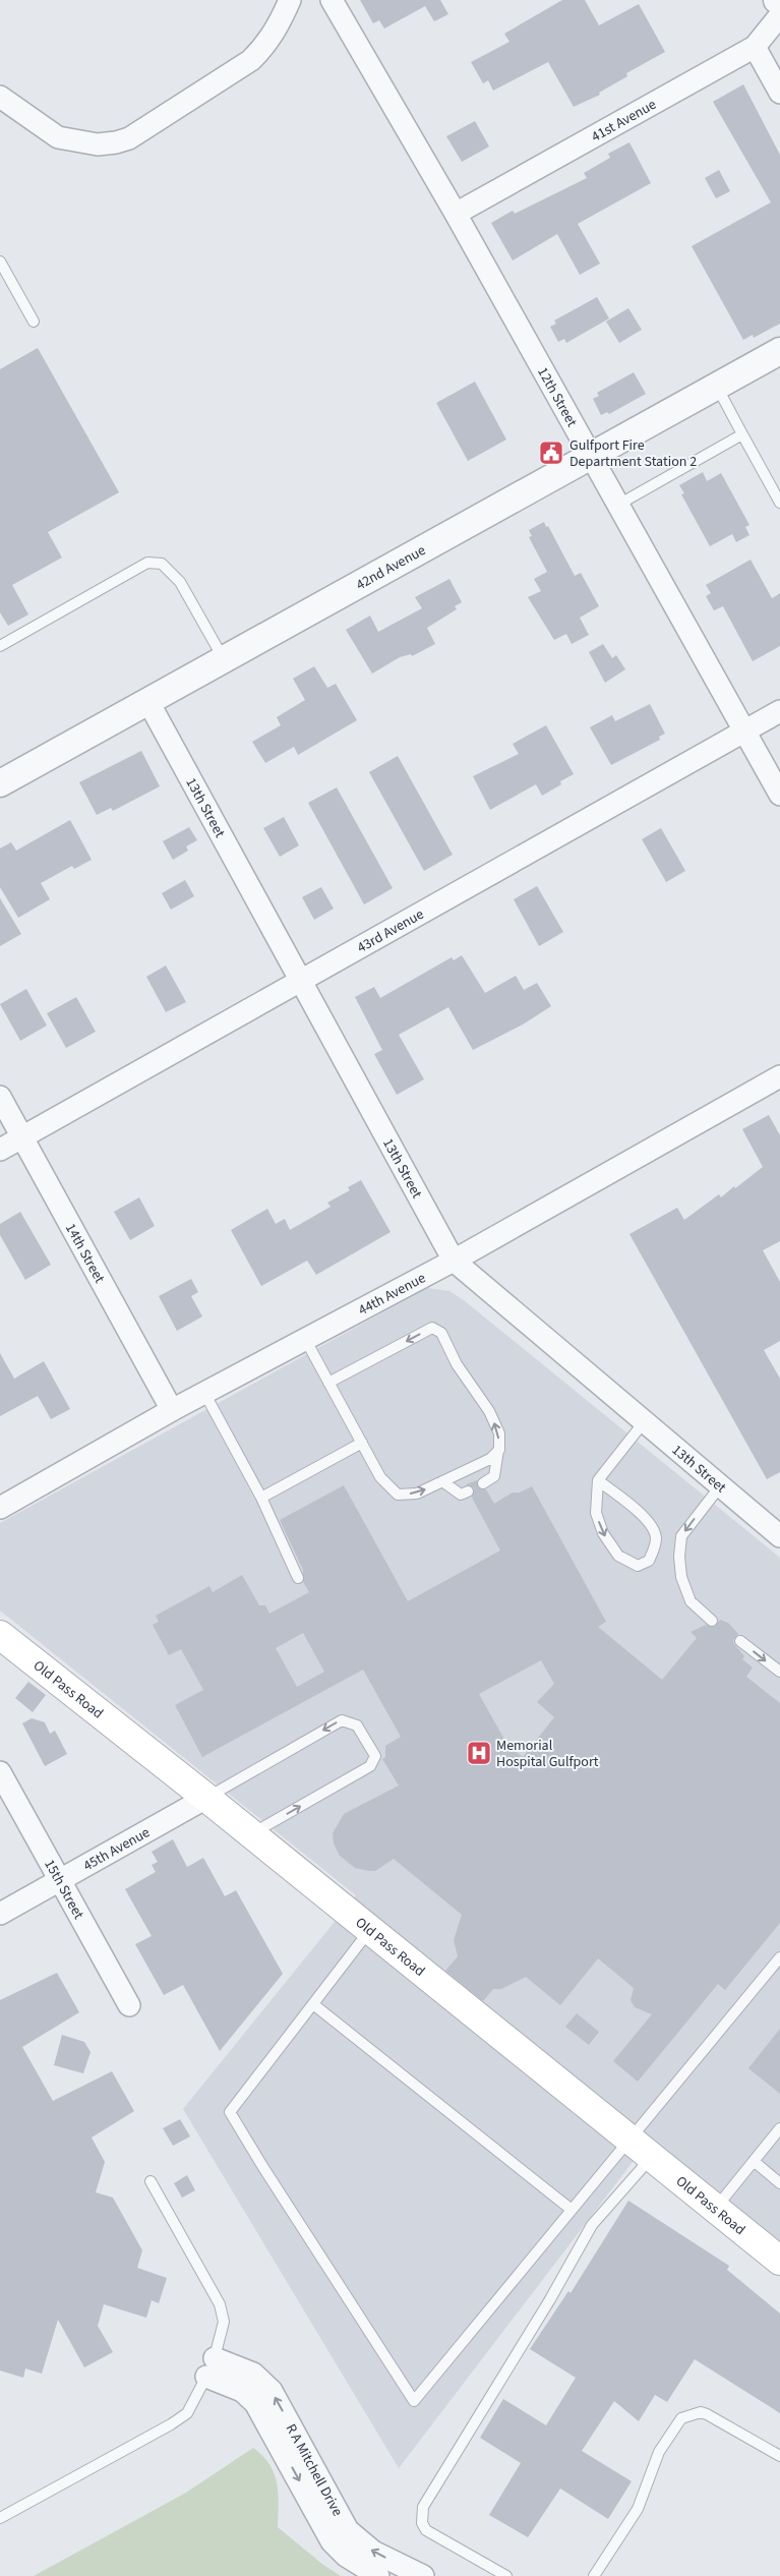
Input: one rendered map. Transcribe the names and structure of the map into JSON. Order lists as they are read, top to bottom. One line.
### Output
{"streets":{"main road":["Old Pass Road"],"street":["41st Avenue","12th Street","42nd Avenue","13th Street","43rd Avenue","14th Street","44th Avenue","45th Avenue","15th Street","R A Mitchell Drive"]},"crossings":[["41st Avenue","12th Street"],["12th Street","42nd Avenue"],["12th Street","43rd Avenue"],["42nd Avenue","13th Street"],["13th Street","43rd Avenue"],["13th Street","44th Avenue"],["43rd Avenue","14th Street"],["14th Street","44th Avenue"],["Old Pass Road","45th Avenue"],["45th Avenue","15th Street"]],"places":{"public building":["Gulfport Fire Department Station 2"],"hospital":["Memorial Hospital Gulfport"]}}
